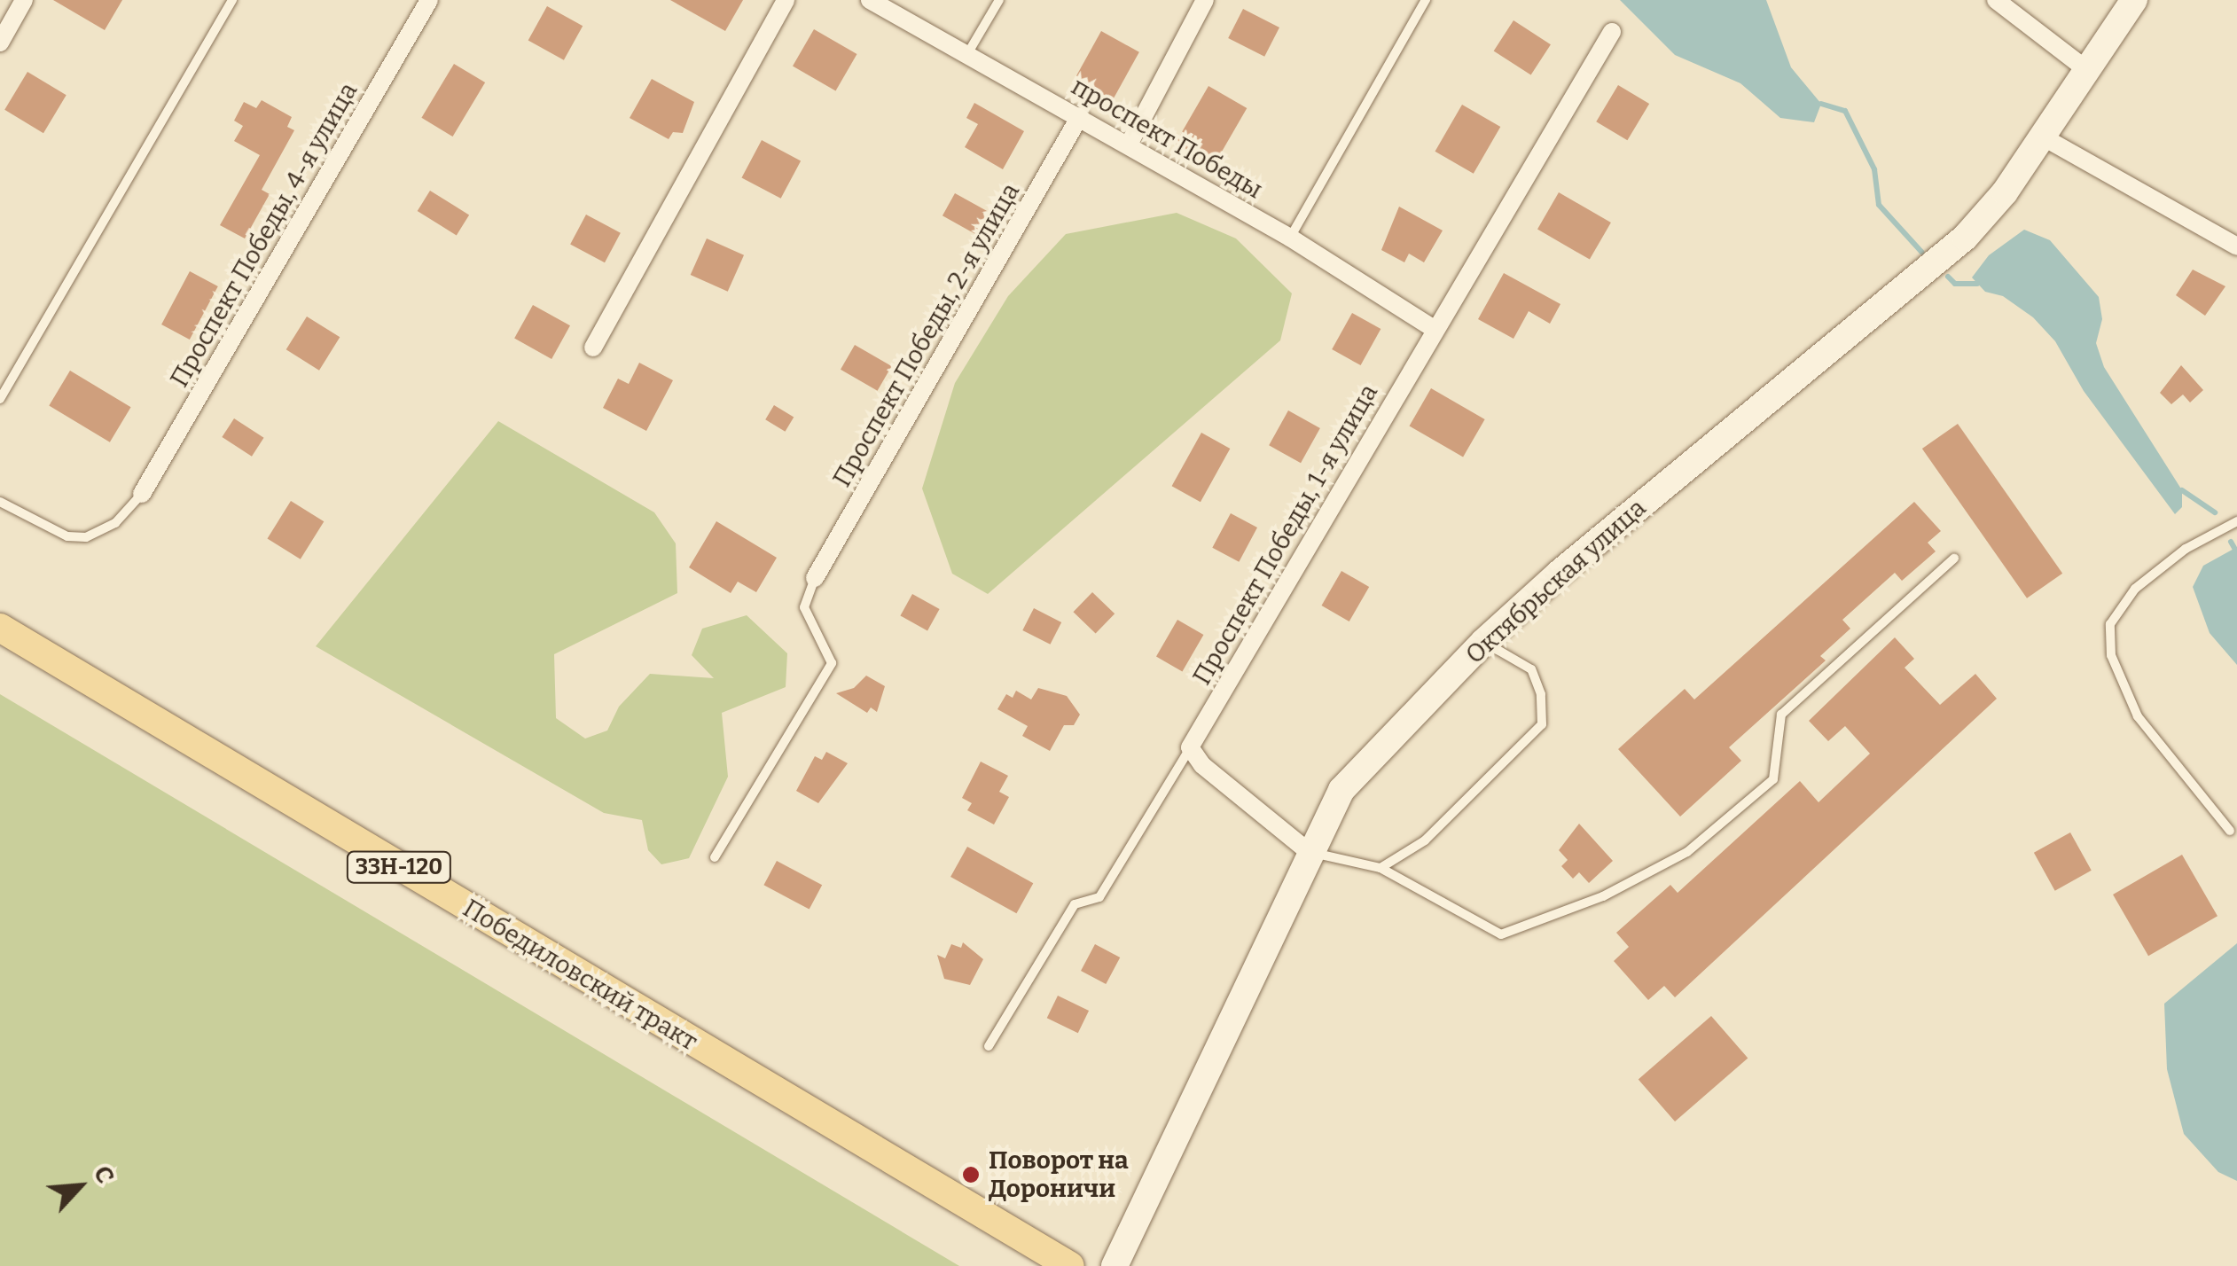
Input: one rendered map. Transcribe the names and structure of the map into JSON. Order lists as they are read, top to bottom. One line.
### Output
{"streets":{"main road":["33Н-120","Победиловский тракт"],"street":["проспект Победы","Проспект Победы, 4-я улица","Проспект Победы, 2-я улица","Проспект Победы, 1-я улица","Октябрьская улица"]},"crossings":[["проспект Победы","Проспект Победы, 2-я улица"],["проспект Победы","Проспект Победы, 1-я улица"]],"places":["Поворот на Дороничи"],"north":"top right"}
